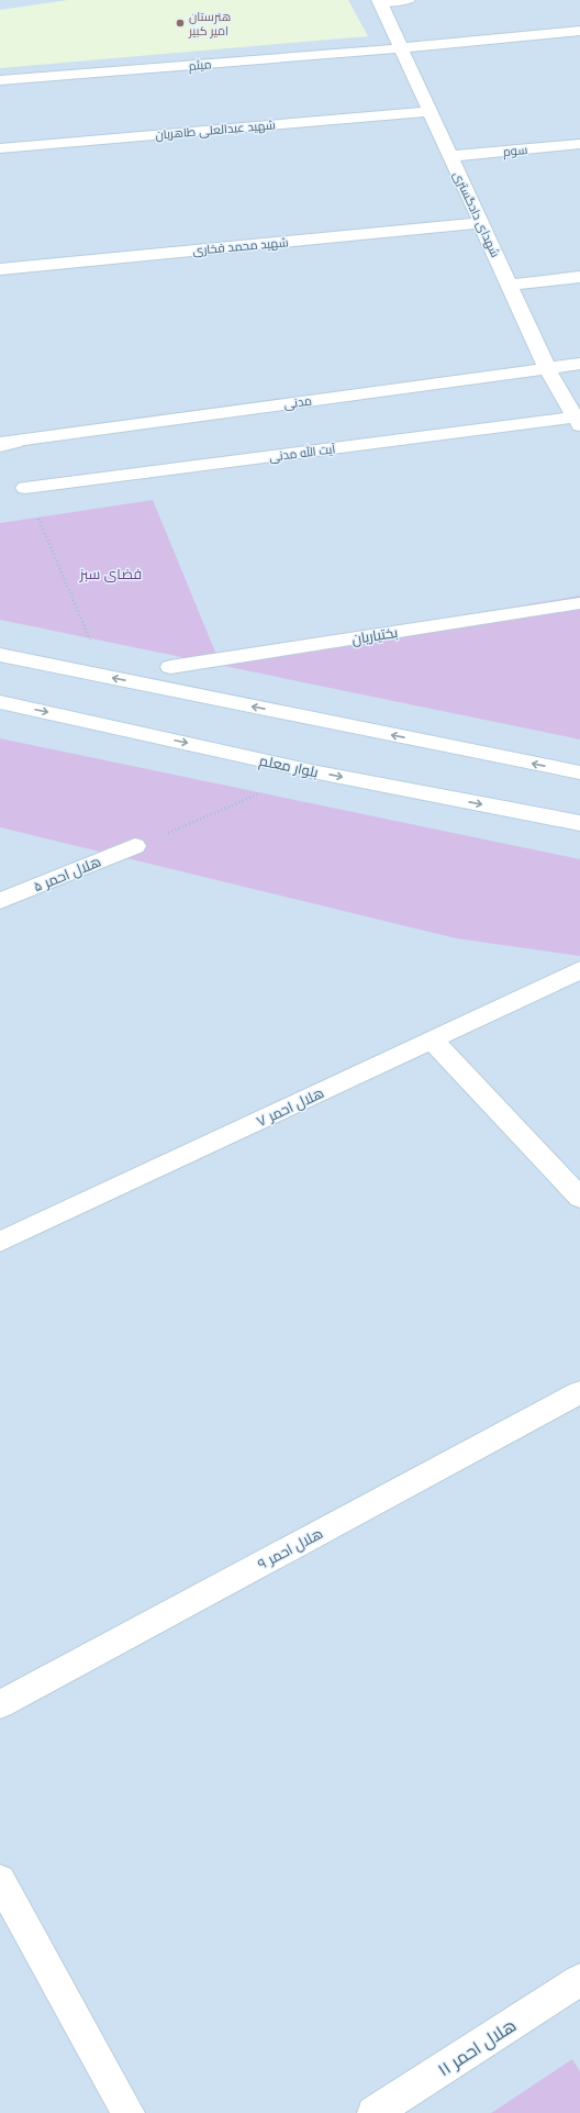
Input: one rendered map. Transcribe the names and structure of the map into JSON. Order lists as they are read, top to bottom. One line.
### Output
{"streets":{"street":["میثم","شهید عبدالعلی طاهریان","سوم","شهدای دادگستری","شهید محمد فخاری","مدنی","آیت الله مدنی","بختیاریان","بلوار معلم","هلال احمر ۵","هلال احمر ۷","هلال احمر ۹","هلال احمر ۱۱"]},"crossings":[["میثم","شهدای دادگستری"],["شهید عبدالعلی طاهریان","شهدای دادگستری"],["سوم","شهدای دادگستری"],["شهدای دادگستری","شهید محمد فخاری"],["شهدای دادگستری","مدنی"],["شهدای دادگستری","آیت الله مدنی"]],"parks":["فضای سبز"],"places":["هنرستان امیر کبیر"]}
